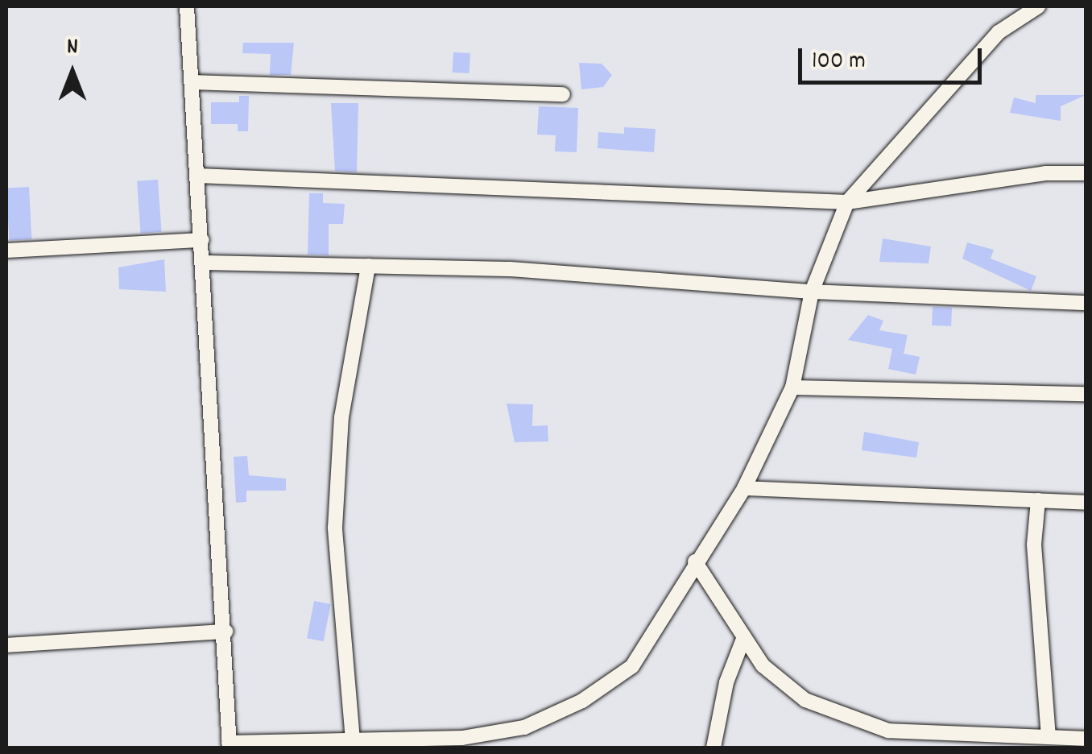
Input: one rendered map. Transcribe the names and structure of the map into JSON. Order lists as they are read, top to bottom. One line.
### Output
{"scale_bar":"100 m","north":"top"}
